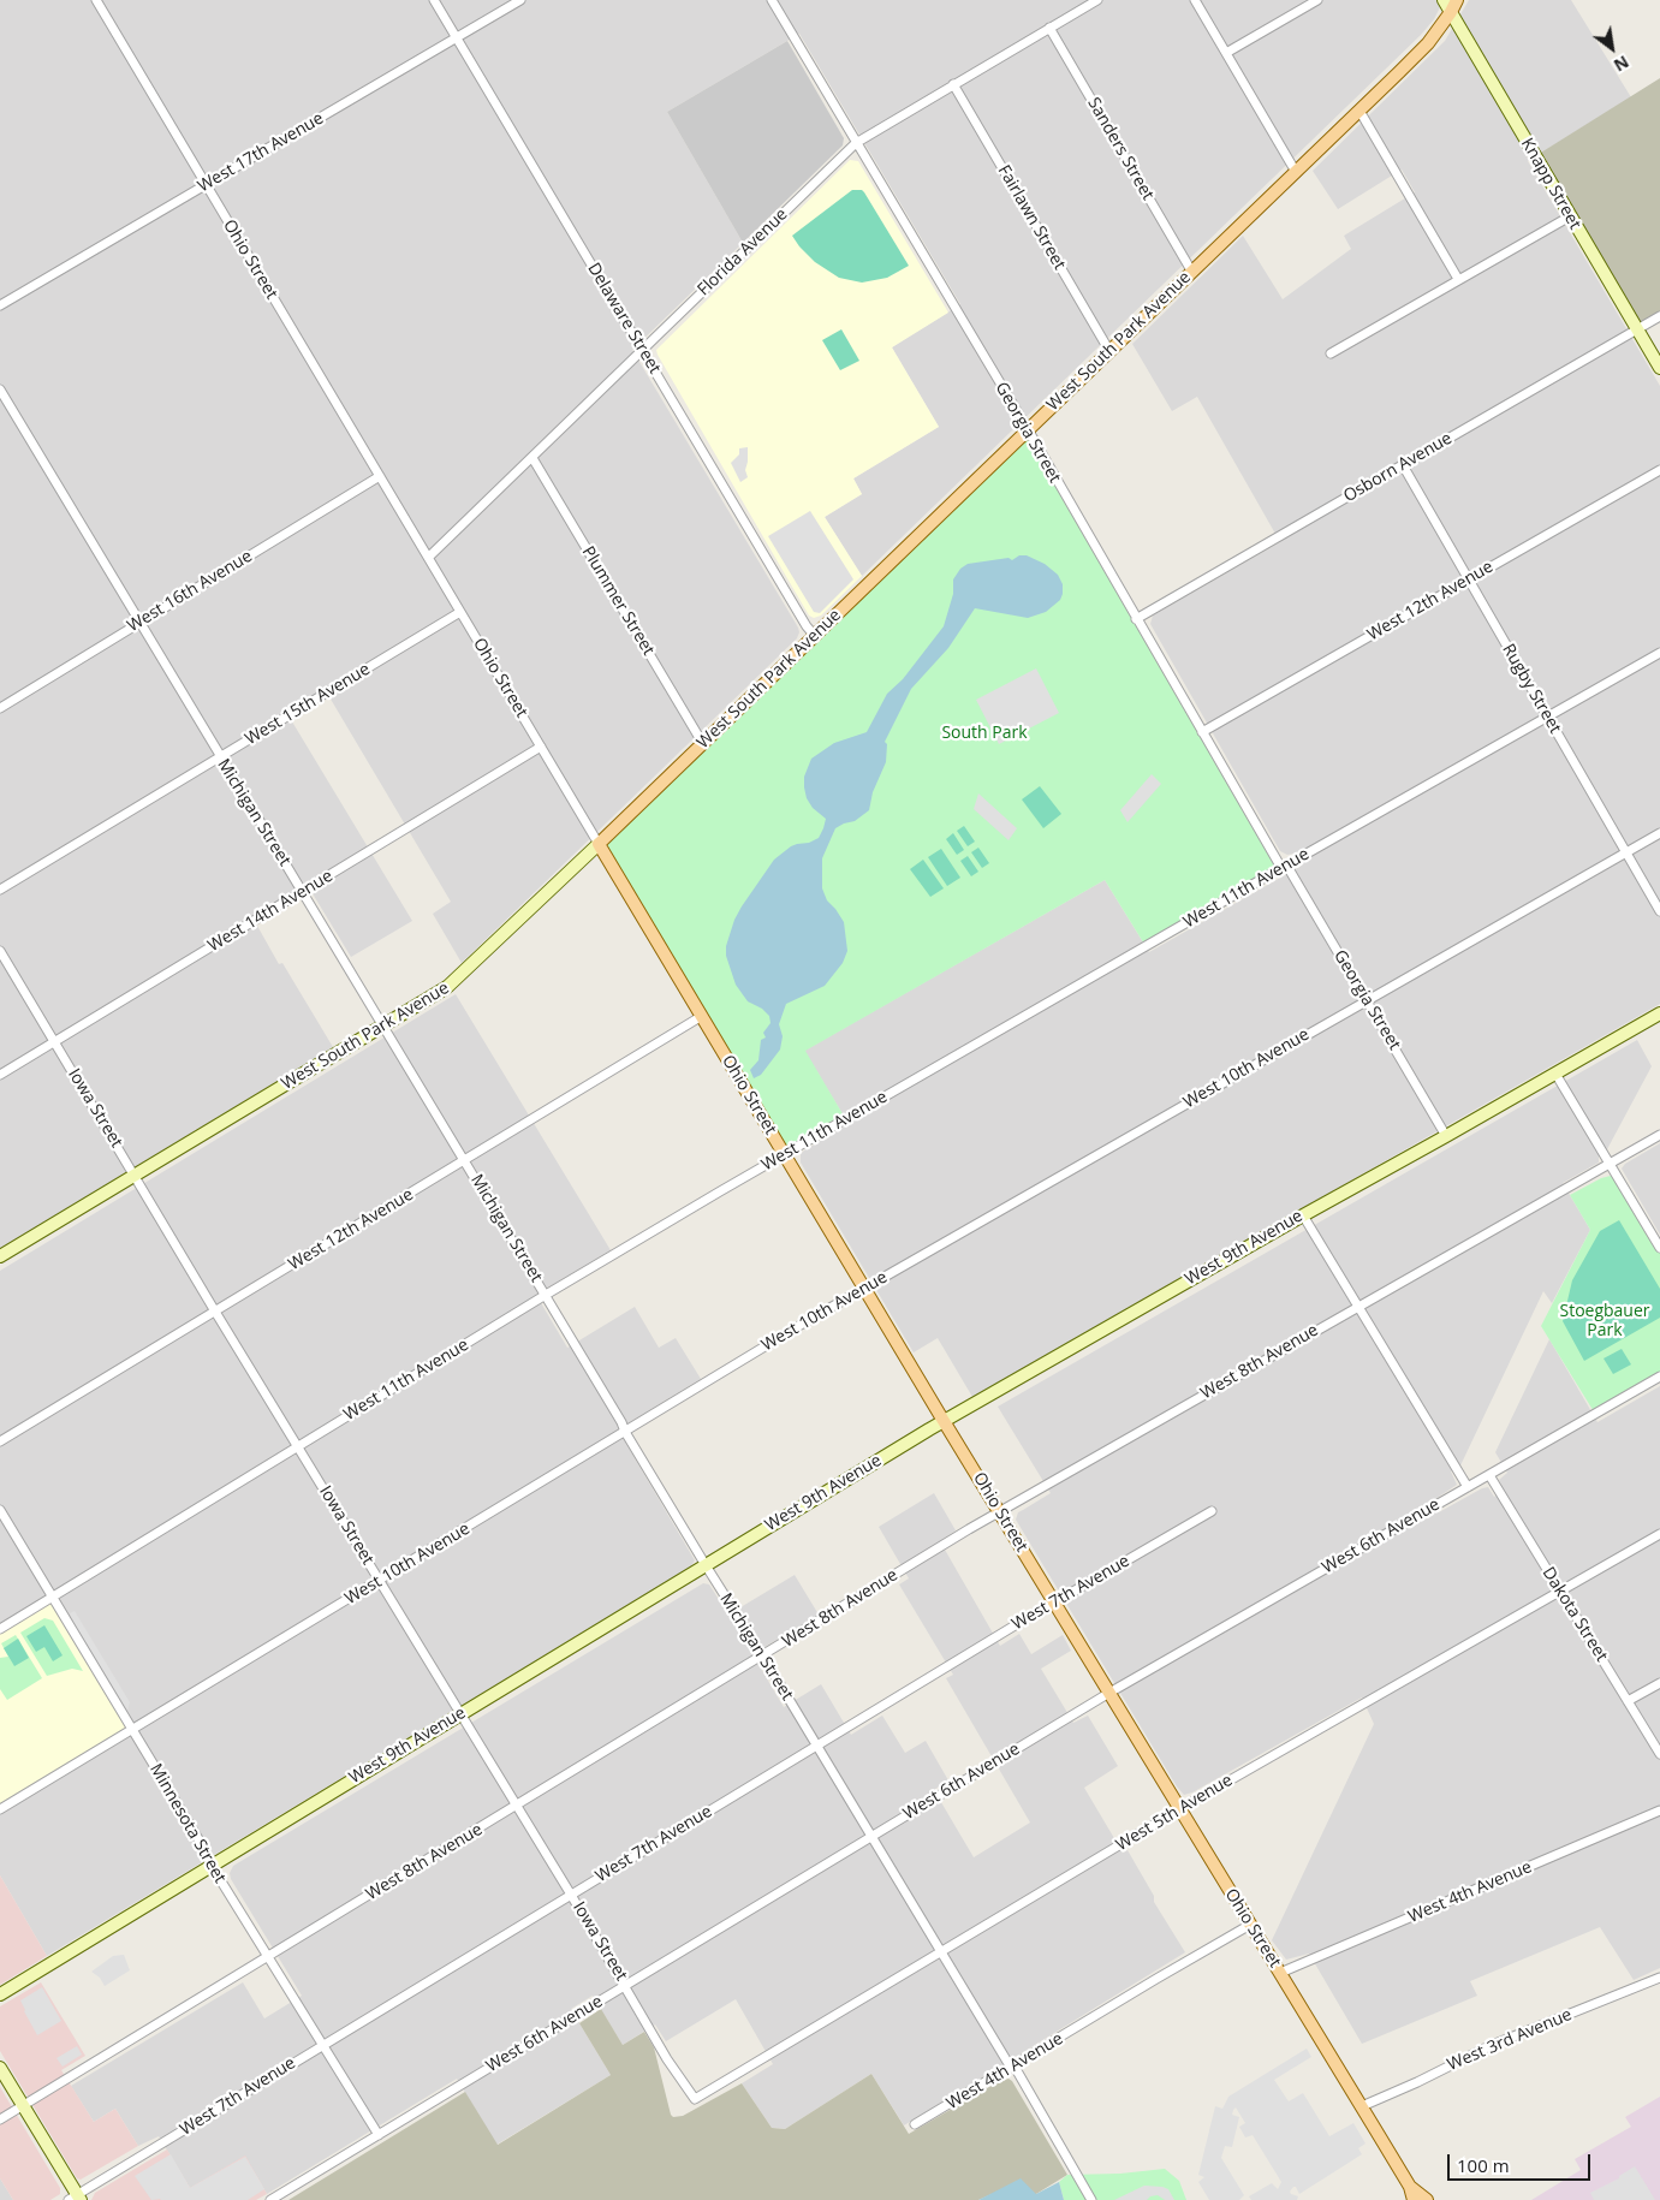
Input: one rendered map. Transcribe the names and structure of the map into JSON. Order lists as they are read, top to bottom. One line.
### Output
{"streets":{"main road":["Knapp Street","Ohio Street","West South Park Avenue","West 9th Avenue"],"street":["Sanders Street","West 17th Avenue","Fairlawn Street","Florida Avenue","Delaware Street","Georgia Street","Osborn Avenue","West 16th Avenue","Plummer Street","West 12th Avenue","Rugby Street","West 15th Avenue","Michigan Street","West 11th Avenue","West 14th Avenue","West 10th Avenue","Iowa Street","West 8th Avenue","West 6th Avenue","West 7th Avenue","Dakota Street","West 5th Avenue","Minnesota Street","West 4th Avenue","West 3rd Avenue"]},"crossings":[["Sanders Street","Florida Avenue"],["Sanders Street","West South Park Avenue"],["West 17th Avenue","Ohio Street"],["West 17th Avenue","Delaware Street"],["Knapp Street","West South Park Avenue"],["Knapp Street","Osborn Avenue"],["Fairlawn Street","Florida Avenue"],["Fairlawn Street","West South Park Avenue"],["Florida Avenue","Ohio Street"],["Florida Avenue","Delaware Street"],["Florida Avenue","Georgia Street"],["Florida Avenue","Plummer Street"],["Ohio Street","West South Park Avenue"],["Ohio Street","West 16th Avenue"],["Ohio Street","West 12th Avenue"],["Ohio Street","West 15th Avenue"],["Ohio Street","West 11th Avenue"],["Ohio Street","West 14th Avenue"],["Ohio Street","West 10th Avenue"],["Ohio Street","West 9th Avenue"],["Ohio Street","West 8th Avenue"],["Ohio Street","West 6th Avenue"],["Ohio Street","West 7th Avenue"],["Ohio Street","West 5th Avenue"],["Ohio Street","West 4th Avenue"],["Ohio Street","West 3rd Avenue"],["Delaware Street","West South Park Avenue"],["West South Park Avenue","Georgia Street"],["West South Park Avenue","Plummer Street"],["West South Park Avenue","Michigan Street"],["West South Park Avenue","Iowa Street"],["Georgia Street","Osborn Avenue"],["Georgia Street","West 12th Avenue"],["Georgia Street","West 11th Avenue"],["Georgia Street","West 10th Avenue"],["Georgia Street","West 9th Avenue"],["Osborn Avenue","Rugby Street"],["West 16th Avenue","Michigan Street"],["West 12th Avenue","Rugby Street"],["West 12th Avenue","Michigan Street"],["West 12th Avenue","Iowa Street"],["Rugby Street","West 11th Avenue"],["Rugby Street","West 10th Avenue"],["West 15th Avenue","Michigan Street"],["Michigan Street","West 11th Avenue"],["Michigan Street","West 14th Avenue"],["Michigan Street","West 10th Avenue"],["Michigan Street","West 9th Avenue"],["Michigan Street","West 8th Avenue"],["Michigan Street","West 6th Avenue"],["Michigan Street","West 7th Avenue"],["Michigan Street","West 5th Avenue"],["Michigan Street","West 4th Avenue"],["West 11th Avenue","Iowa Street"],["West 11th Avenue","Minnesota Street"],["West 14th Avenue","Iowa Street"],["West 10th Avenue","Iowa Street"],["West 10th Avenue","Minnesota Street"],["Iowa Street","West 9th Avenue"],["Iowa Street","West 8th Avenue"],["Iowa Street","West 6th Avenue"],["Iowa Street","West 7th Avenue"],["Iowa Street","West 5th Avenue"],["West 9th Avenue","Minnesota Street"],["West 8th Avenue","Minnesota Street"],["West 6th Avenue","Dakota Street"],["West 6th Avenue","Minnesota Street"],["West 7th Avenue","Minnesota Street"],["Dakota Street","West 5th Avenue"]],"parks":["South Park","Stoegbauer Park"],"scale_bar":"100 m","north":"bottom right"}
